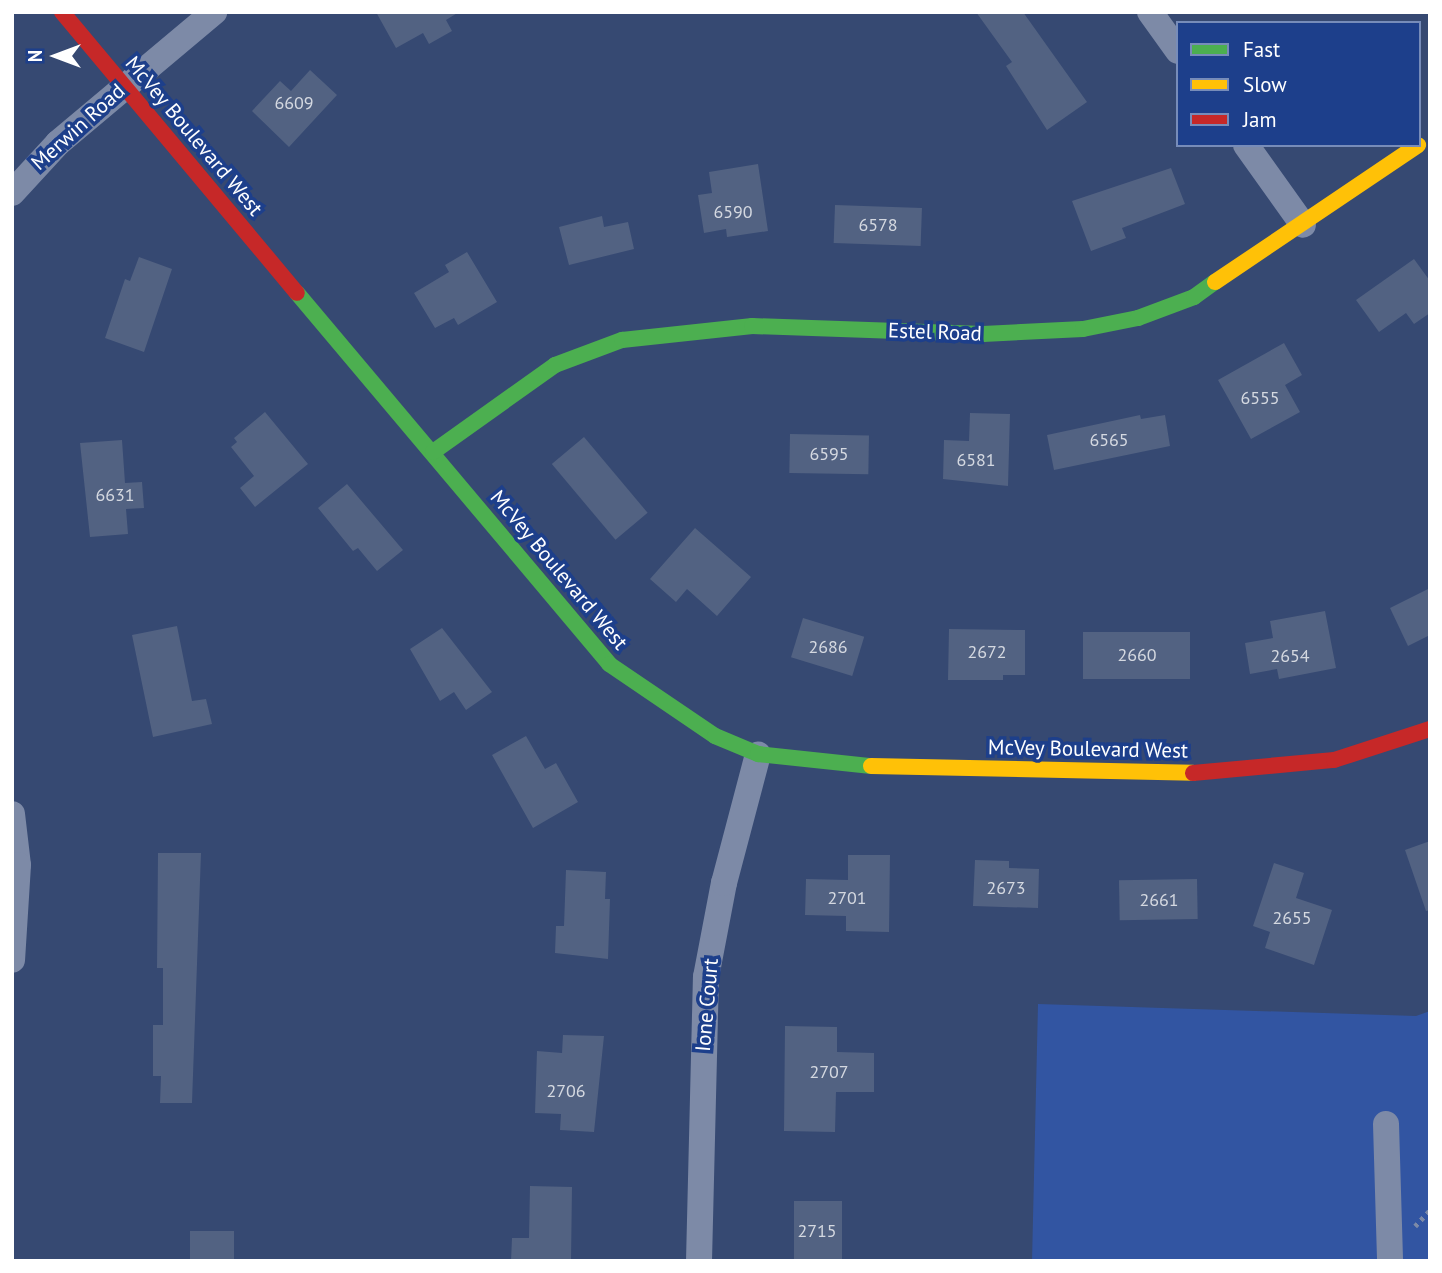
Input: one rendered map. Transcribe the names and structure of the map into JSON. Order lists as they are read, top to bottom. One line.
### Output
{"streets":{"street":["Merwin Road","McVey Boulevard West","Estel Road","Ione Court"]},"crossings":[["Merwin Road","McVey Boulevard West"],["McVey Boulevard West","Estel Road"],["McVey Boulevard West","Ione Court"]],"house_numbers":["6609","6590","6578","6555","6565","6595","6581","6631","2686","2672","2660","2654","2673","2701","2661","2655","2707","2706","2715"],"legend":["Fast","Slow","Jam"],"north":"left"}
